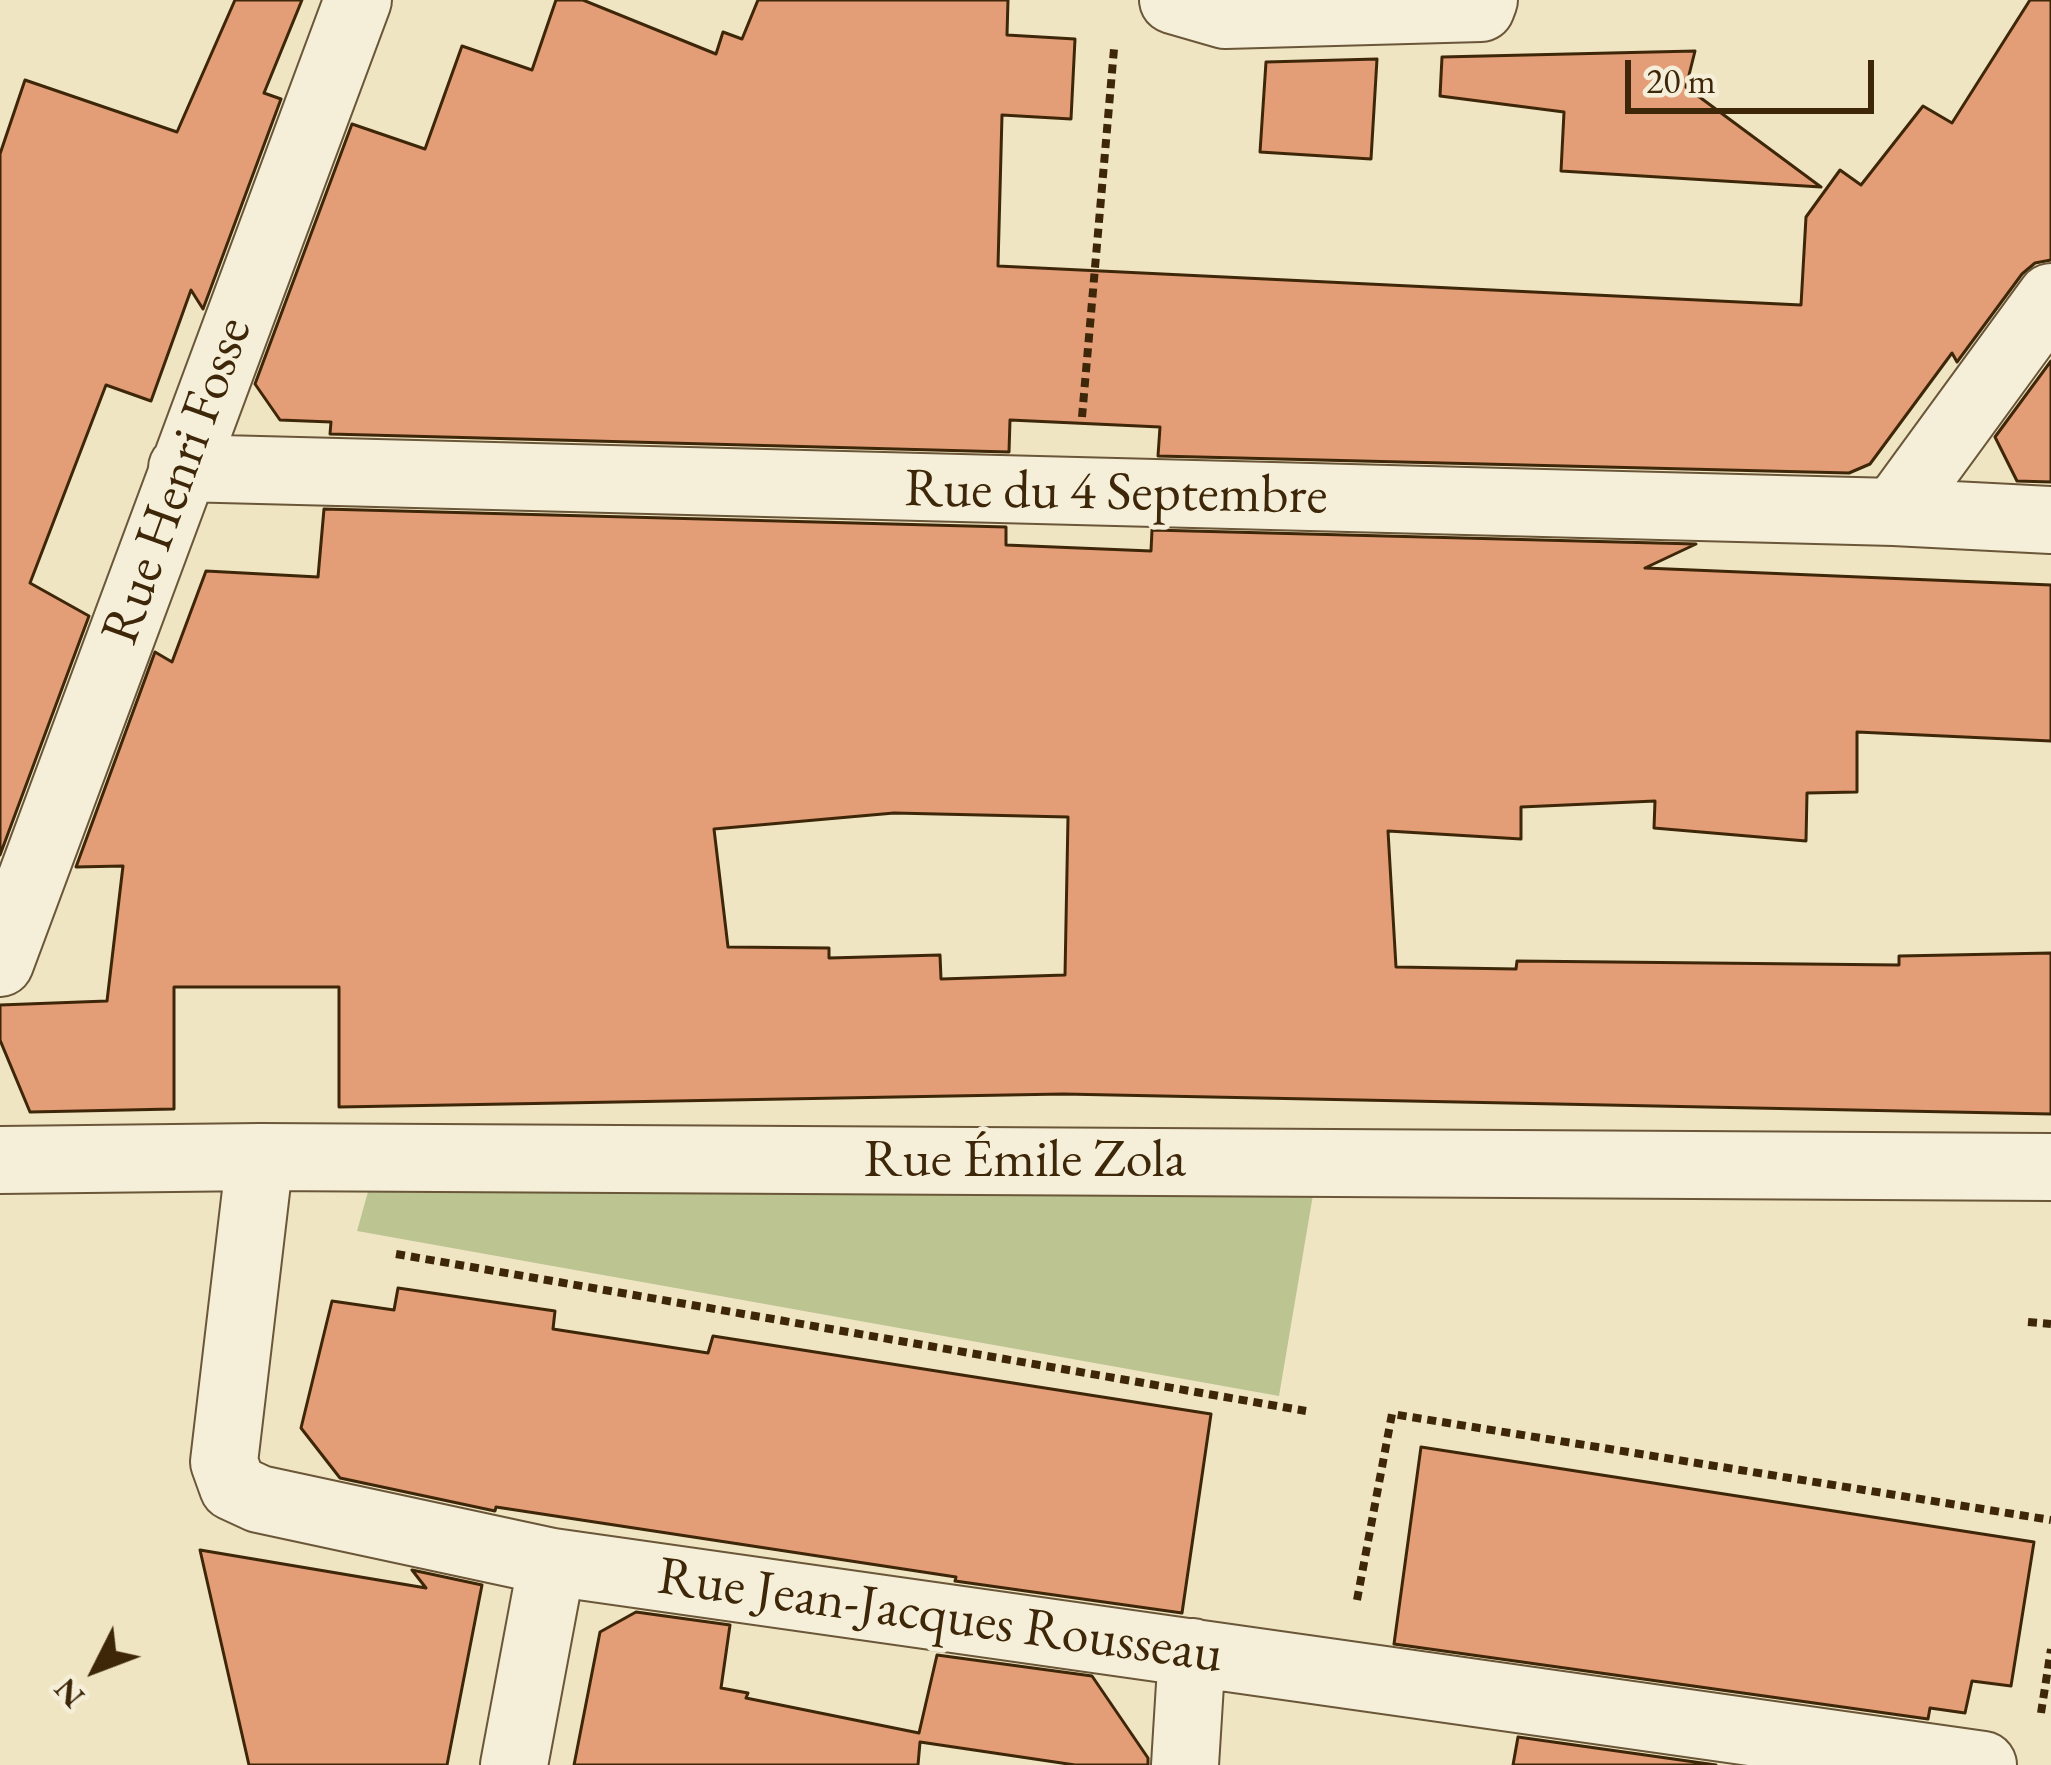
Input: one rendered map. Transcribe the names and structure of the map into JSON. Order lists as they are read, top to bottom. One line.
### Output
{"streets":{"street":["Rue Henri Fosse","Rue du 4 Septembre","Rue Émile Zola","Rue Jean-Jacques Rousseau"]},"crossings":[["Rue Henri Fosse","Rue du 4 Septembre"],["Rue Émile Zola","Rue Jean-Jacques Rousseau"]],"scale_bar":"20 m","north":"bottom left"}
